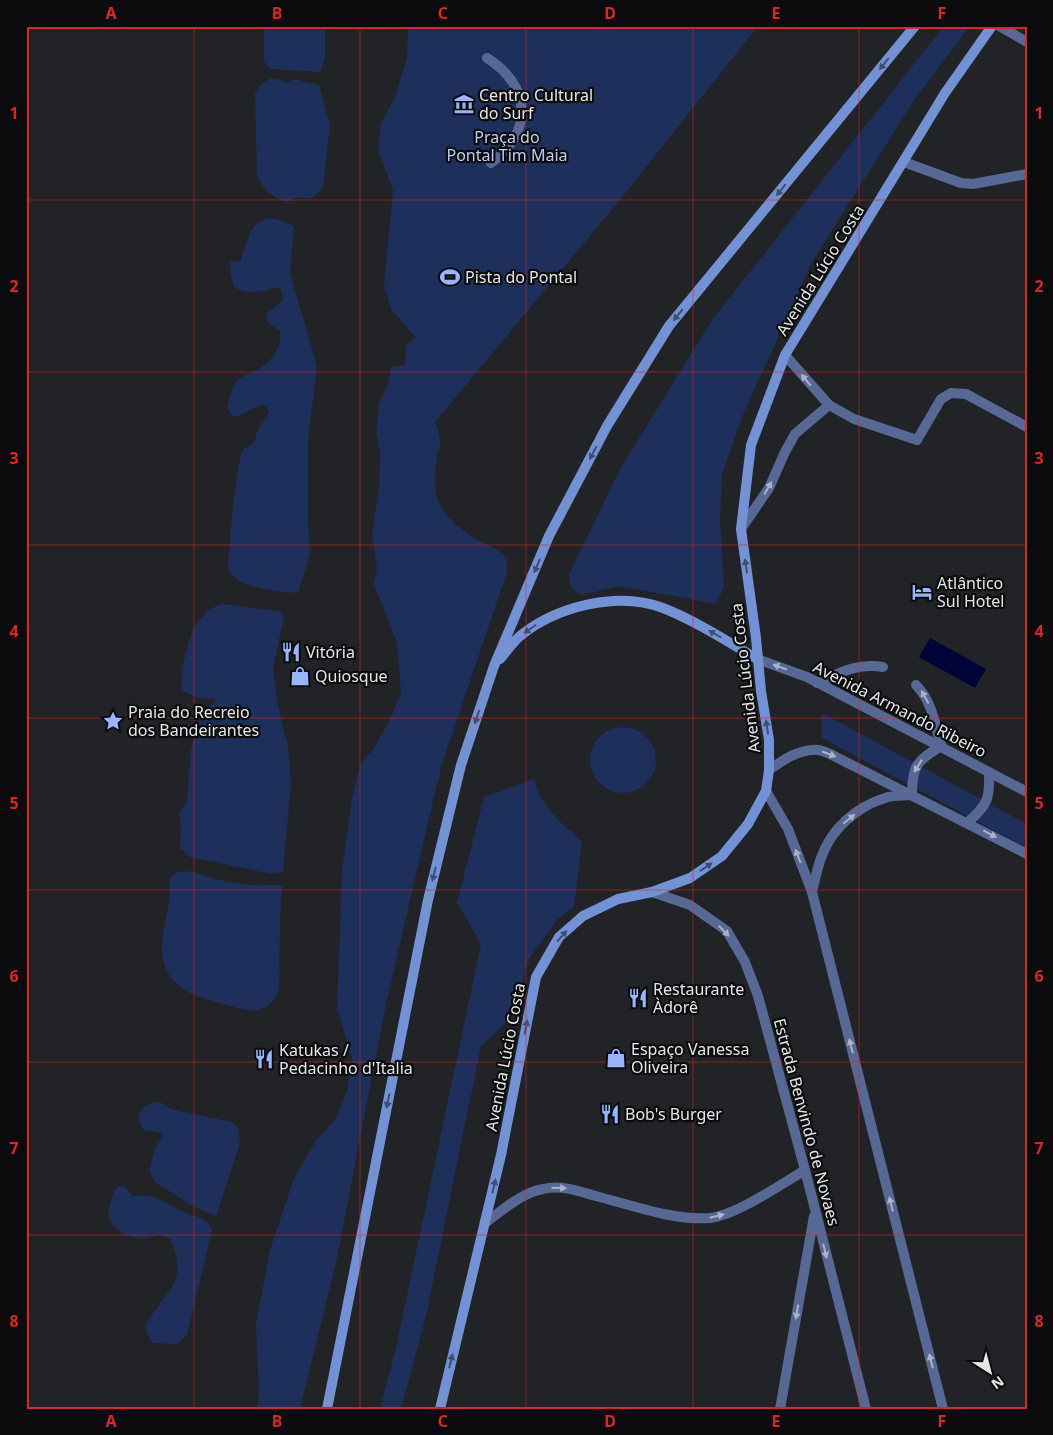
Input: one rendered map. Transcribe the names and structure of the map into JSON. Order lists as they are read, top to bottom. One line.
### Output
{"streets":{"main road":["Avenida Lúcio Costa"],"street":["Avenida Armando Ribeiro","Estrada Benvindo de Novaes"]},"crossings":[["Avenida Lúcio Costa","Avenida Armando Ribeiro"],["Avenida Lúcio Costa","Estrada Benvindo de Novaes"]],"one_way":["Avenida Lúcio Costa"],"parks":["Praça do Pontal Tim Maia"],"places":{"museum":["Centro Cultural do Surf"],"sports":["Pista do Pontal"],"hotel":["Atlântico Sul Hotel"],"restaurant":["Vitória","Restaurante Àdorê","Katukas / Pedacinho d'Italia","Bob's Burger"],"shop":["Quiosque","Espaço Vanessa Oliveira"],"place":["Praia do Recreio dos Bandeirantes"]},"north":"bottom right","grid":{"columns":["A","B","C","D","E","F"],"rows":["1","2","3","4","5","6","7","8"]}}
